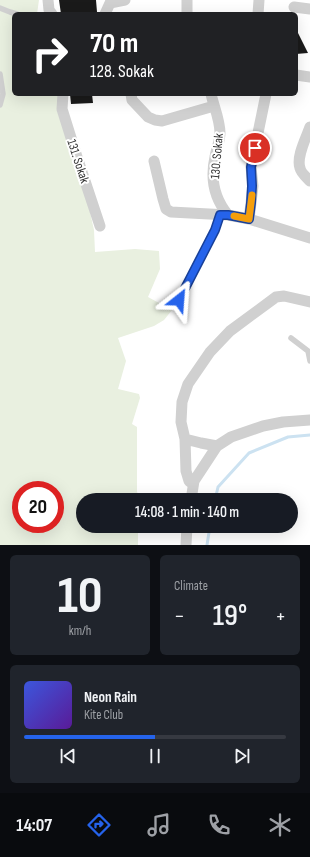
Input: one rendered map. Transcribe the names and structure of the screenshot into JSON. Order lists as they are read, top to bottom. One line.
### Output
{"streets":{"street":["130. Sokak","131. Sokak"]},"page":{"turn":["70 m","128. Sokak"],"limit":"20","trip":"14:08 · 1 min · 140 m","tile":[["10","km/h"],"Climate"],"heat":["−","19°","+"],"song":["Neon Rain","Kite Club"],"tabs":"14:07"}}
